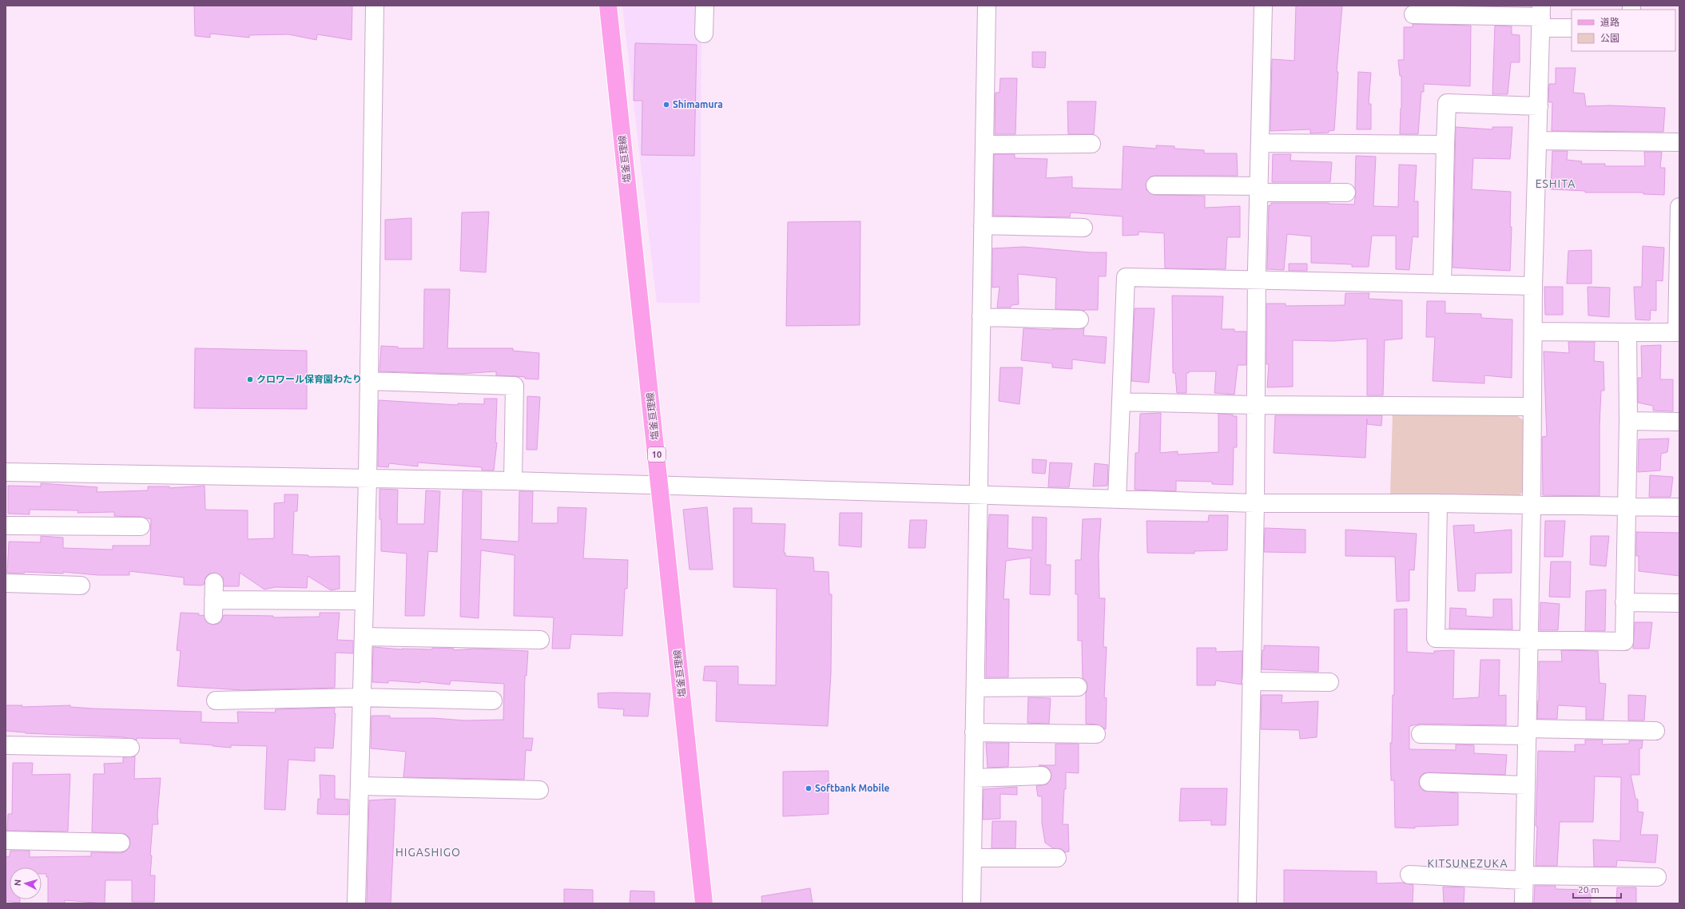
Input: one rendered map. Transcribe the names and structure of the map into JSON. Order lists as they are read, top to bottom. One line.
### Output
{"streets":{"main road":["塩釜亘理線","10"]},"districts":["ESHITA","HIGASHIGO","KITSUNEZUKA"],"places":["Shimamura","クロワール保育園わたり","Softbank Mobile"],"legend":["道路","公園"],"scale_bar":"20 m","north":"left"}
